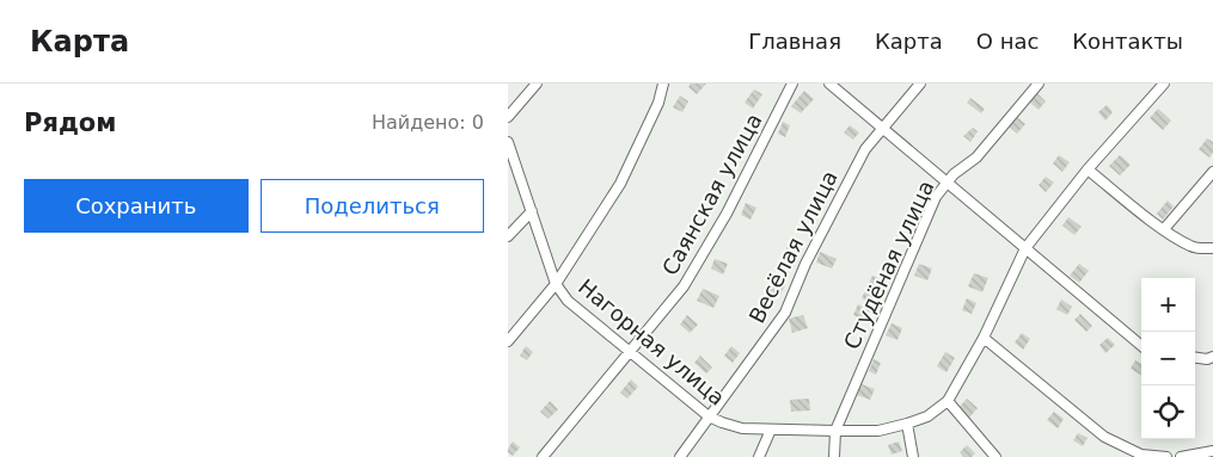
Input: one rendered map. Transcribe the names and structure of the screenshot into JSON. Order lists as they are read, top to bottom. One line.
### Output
{"streets":{"street":["Саянская улица","Весёлая улица","Студёная улица","Нагорная улица"]},"crossings":[["Саянская улица","Нагорная улица"],["Весёлая улица","Нагорная улица"],["Студёная улица","Нагорная улица"]],"page":{"header":"Карта","nav":["Главная","Карта","О нас","Контакты"],"heading":["Рядом","Найдено: 0"],"buttons":["Сохранить","Поделиться"],"map_buttons":["+","−"]}}
